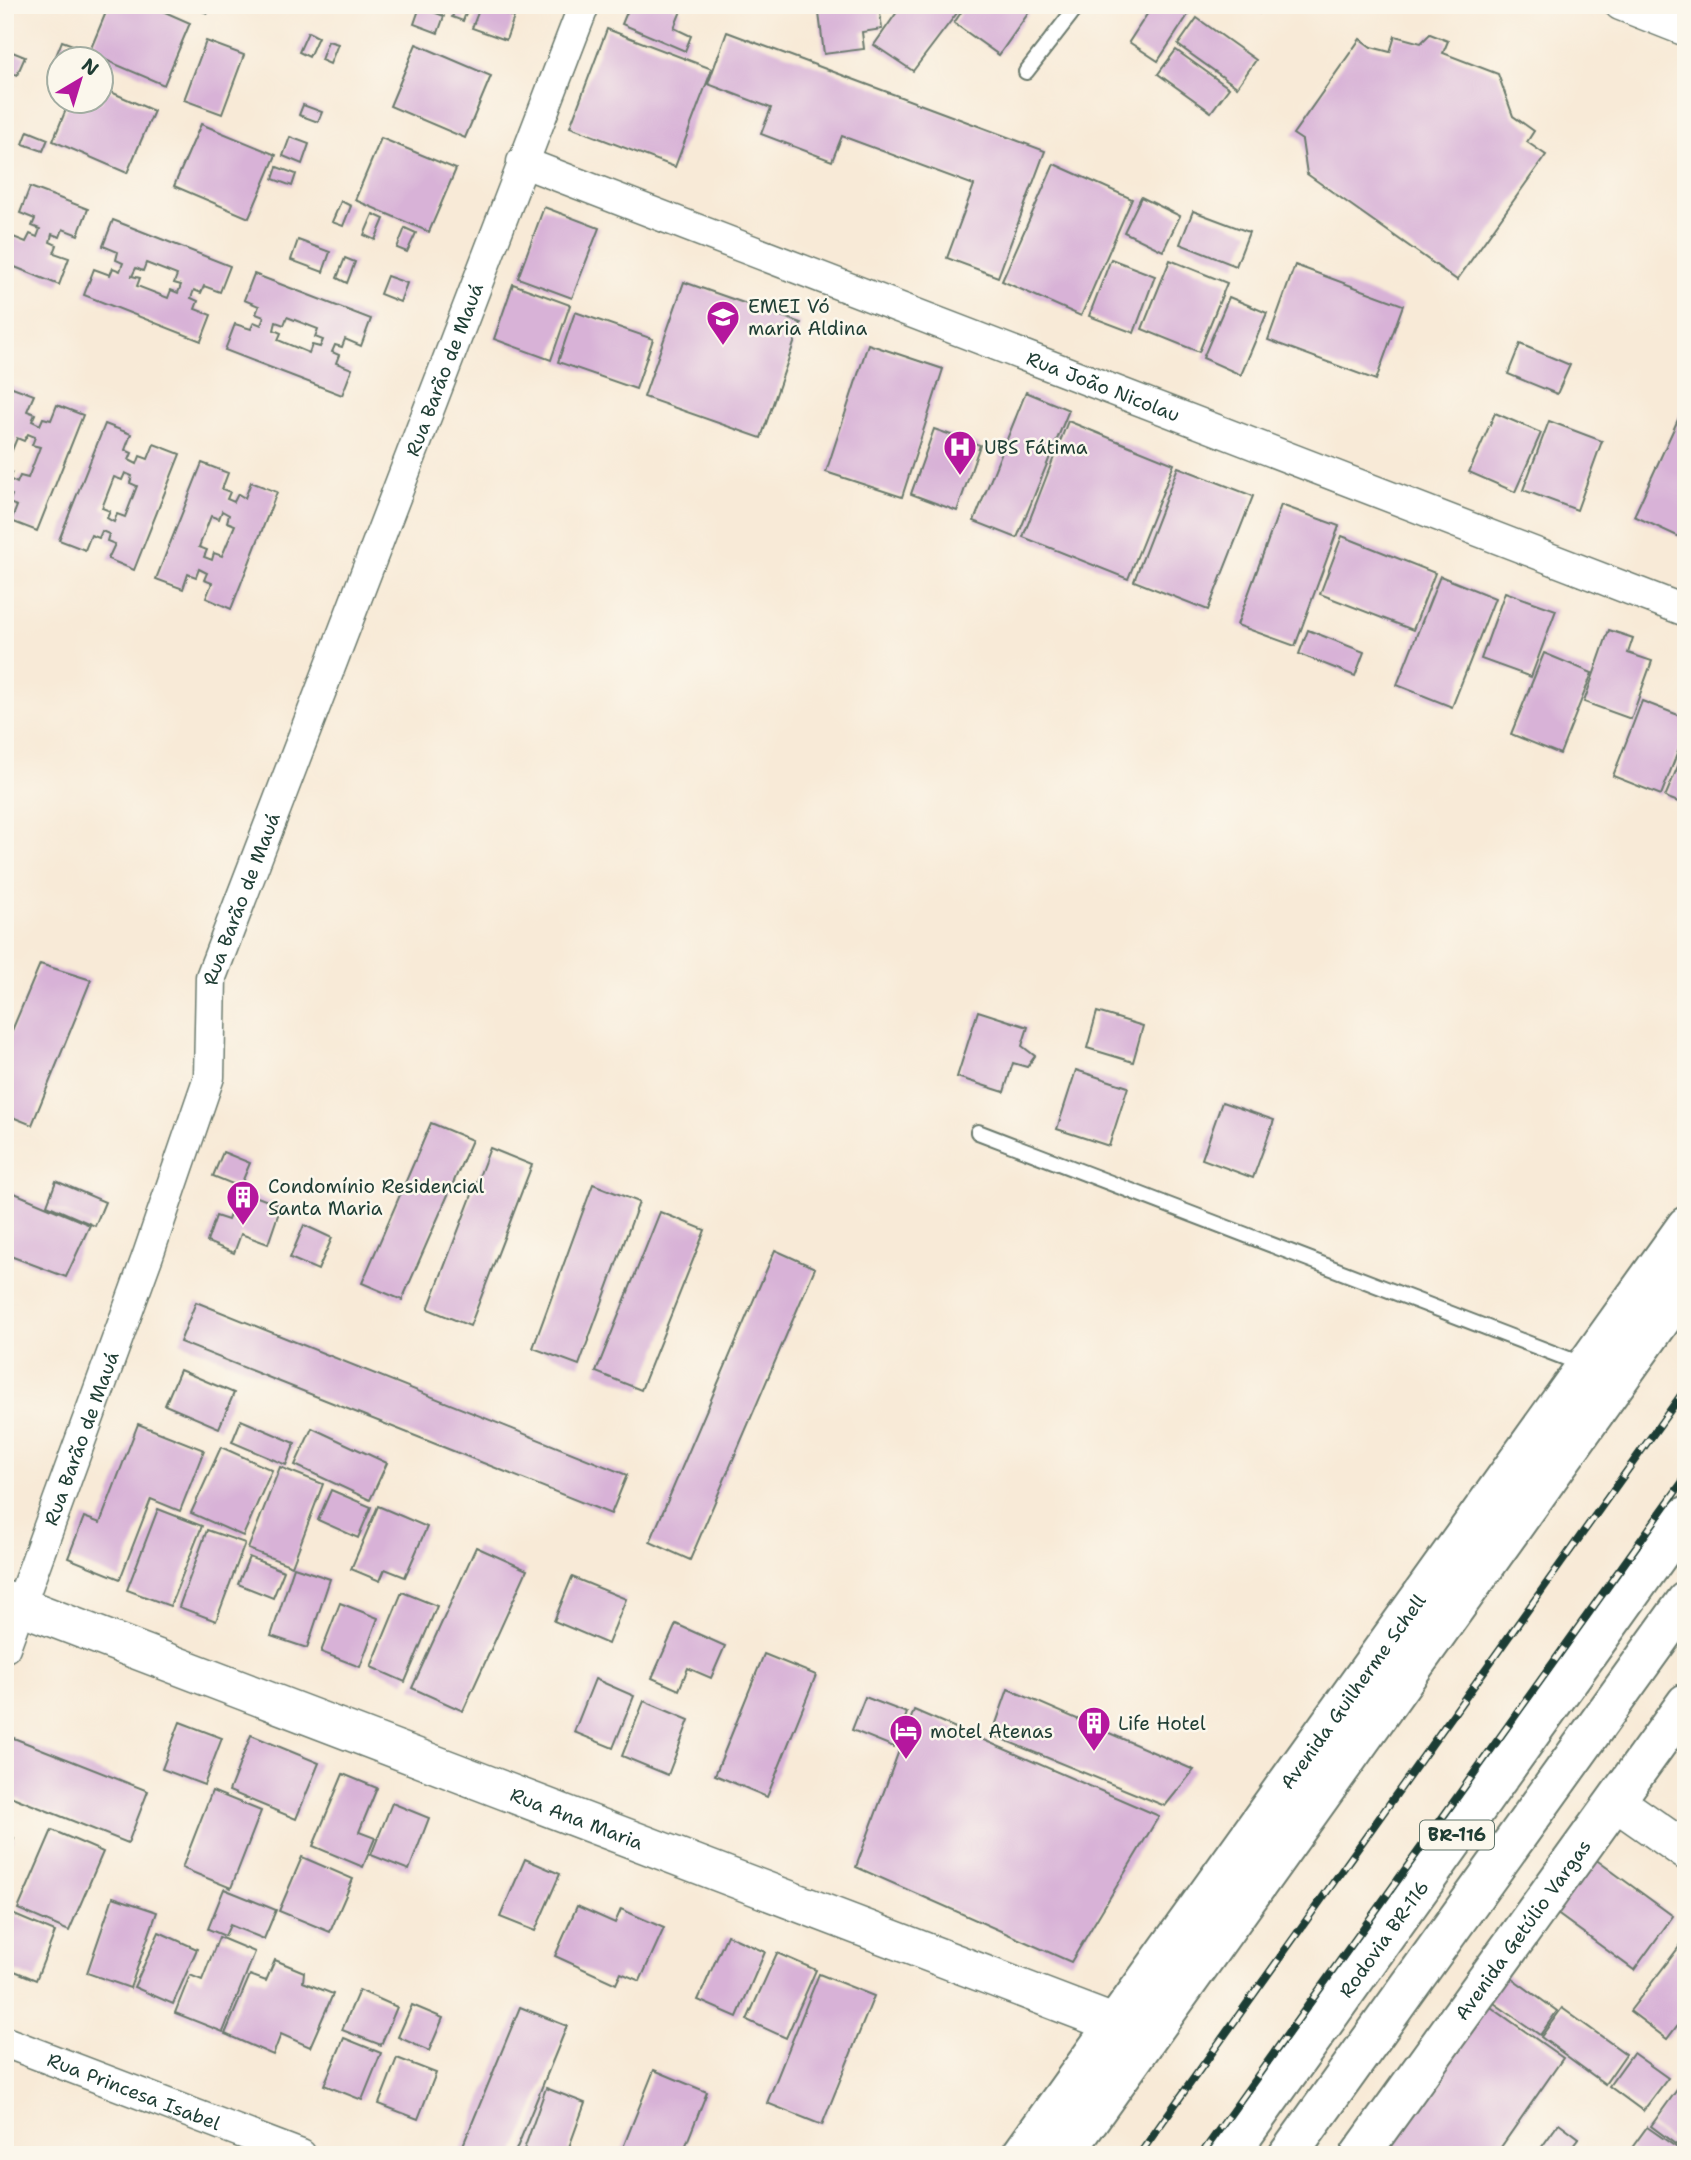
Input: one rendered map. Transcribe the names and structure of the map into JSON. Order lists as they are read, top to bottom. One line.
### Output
{"streets":{"main road":["Avenida Guilherme Schell","BR-116","Avenida Getúlio Vargas","Rodovia BR-116"],"street":["Rua Barão de Mauá","Rua João Nicolau","Rua Ana Maria","Rua Princesa Isabel"]},"crossings":[["Rua Barão de Mauá","Rua João Nicolau"],["Rua Barão de Mauá","Rua Ana Maria"],["Avenida Guilherme Schell","Rua Ana Maria"]],"places":{"school or university":["EMEI Vó maria Aldina"],"hospital":["UBS Fátima"],"building":["Condomínio Residencial Santa Maria","Life Hotel"],"hotel":["motel Atenas"]},"north":"top right"}
